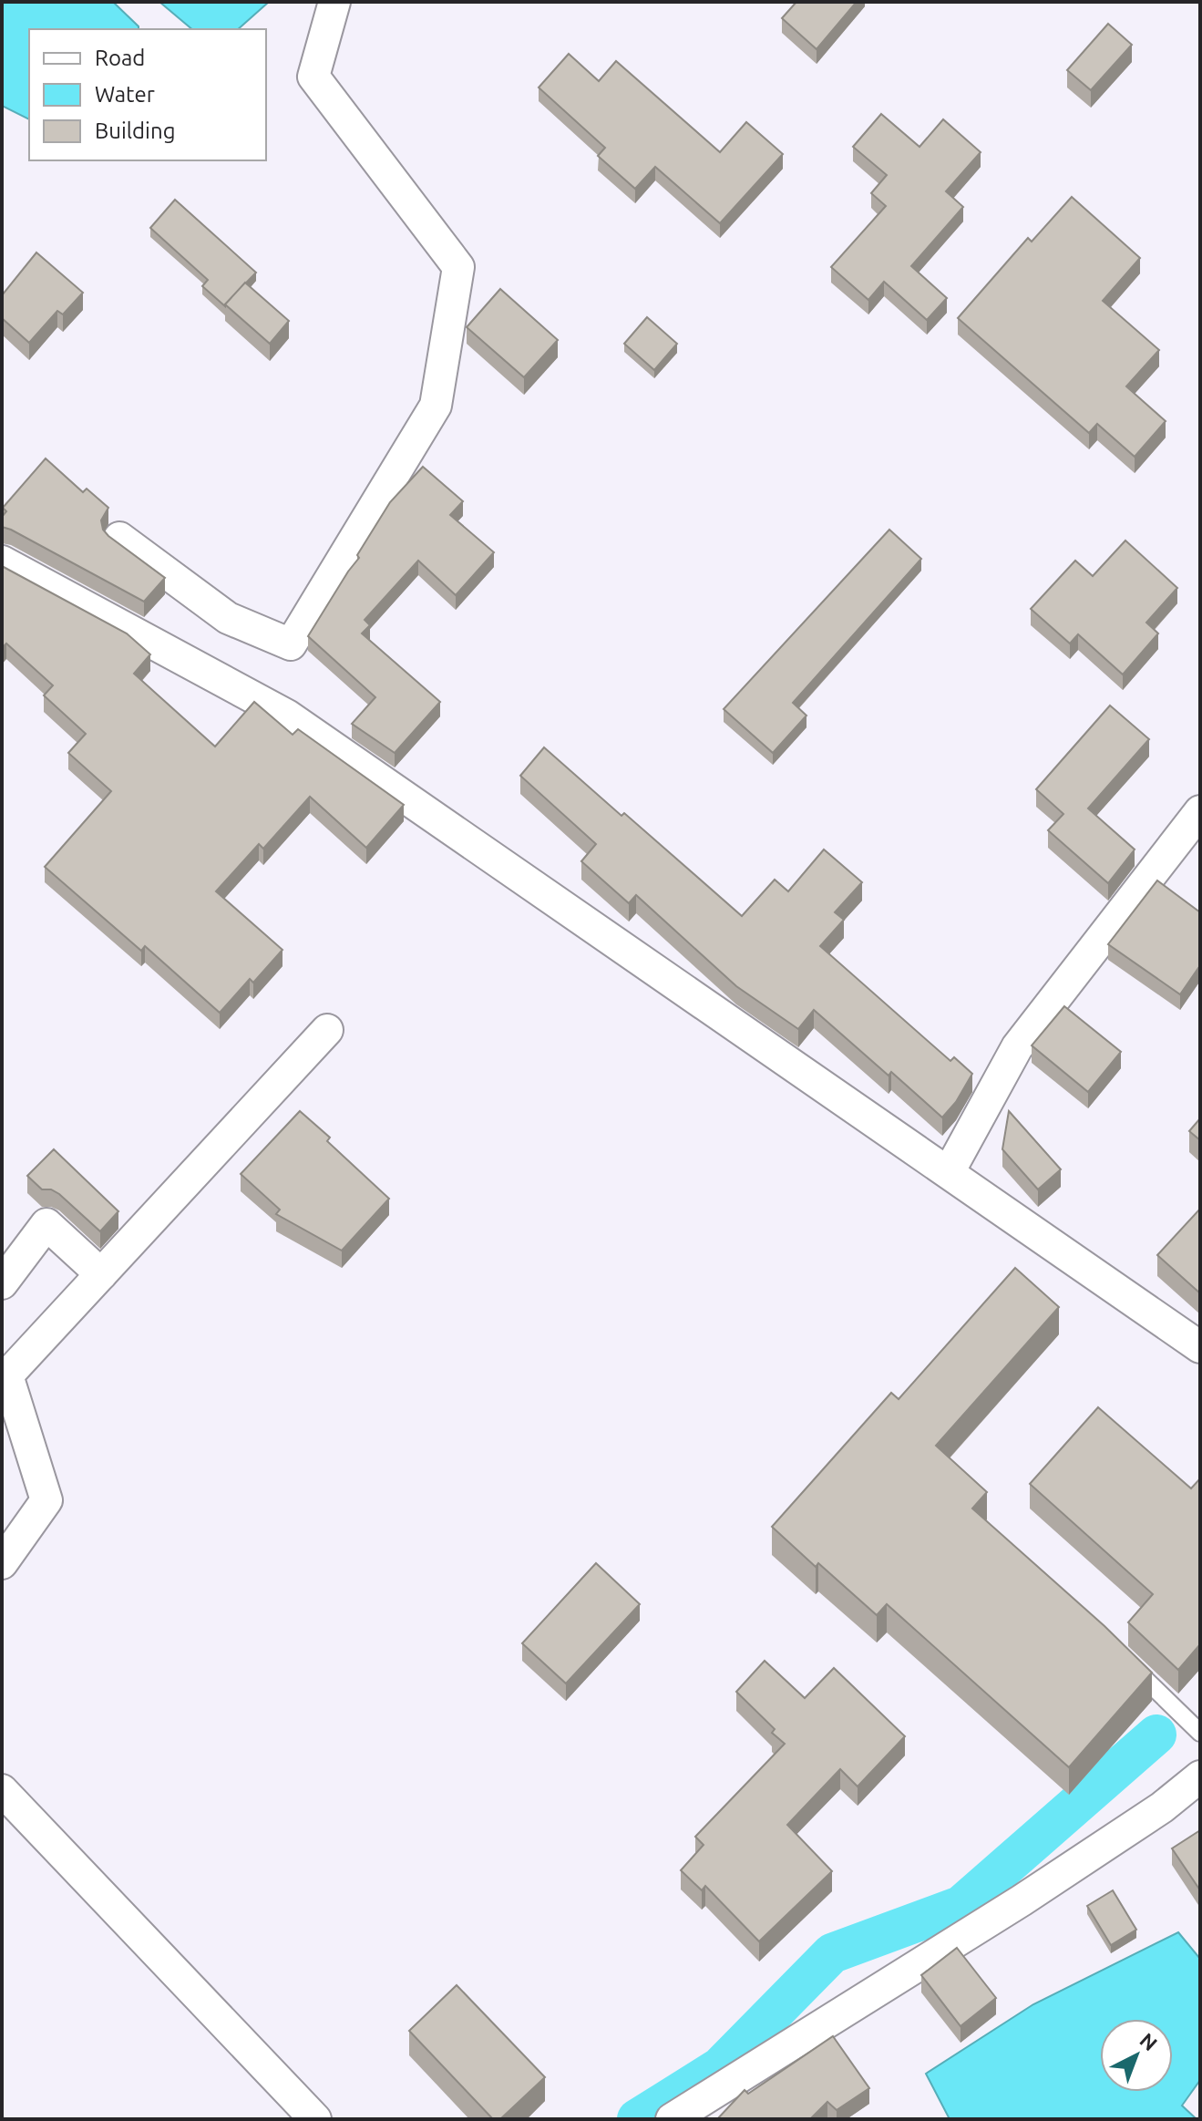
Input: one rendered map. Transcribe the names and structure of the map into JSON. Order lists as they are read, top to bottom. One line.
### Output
{"legend":["Road","Water","Building"],"north":"top right"}
